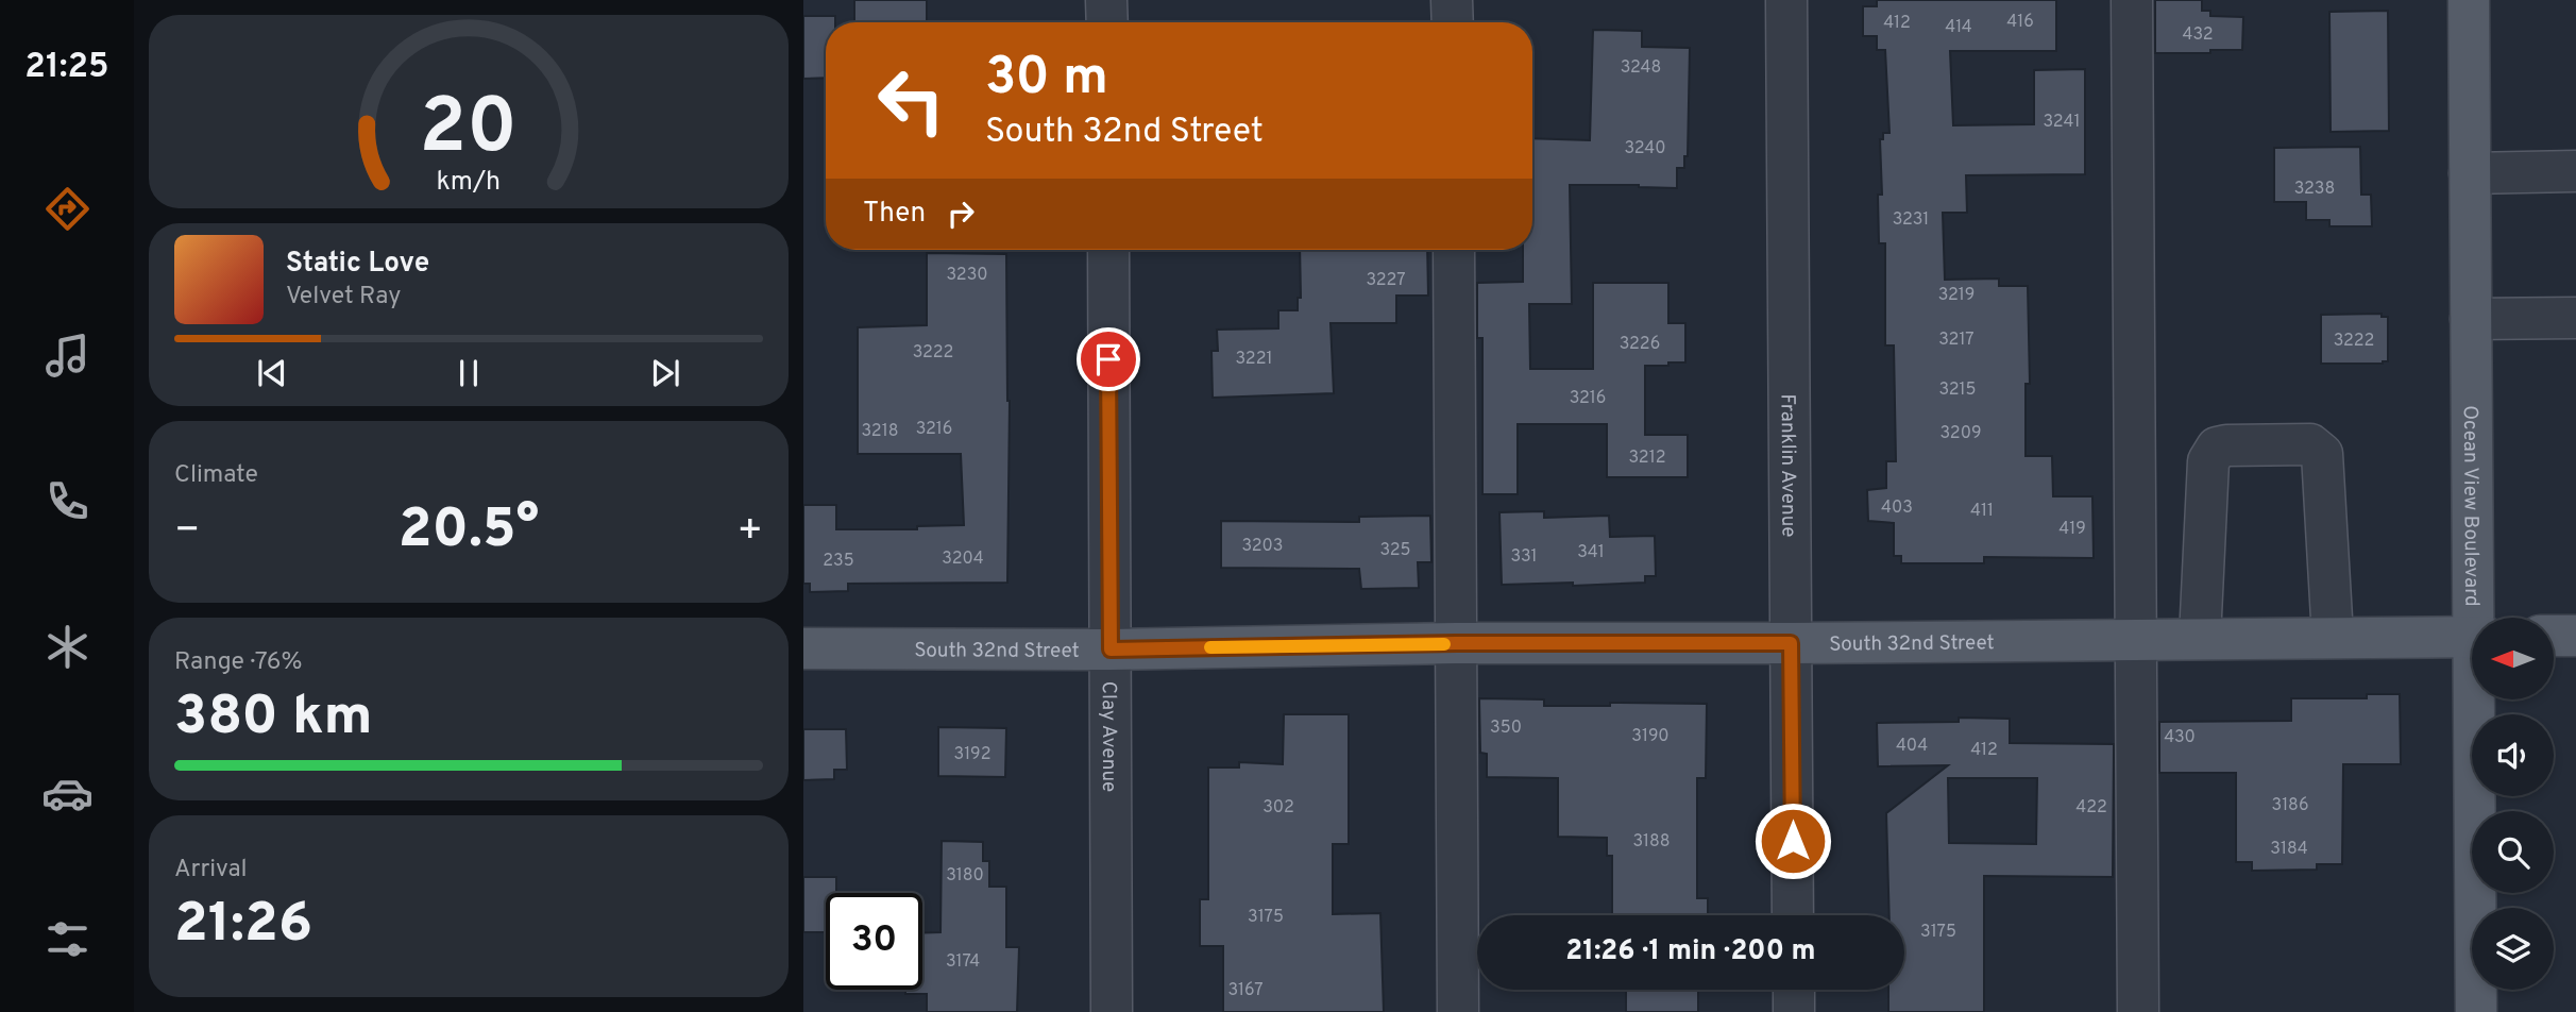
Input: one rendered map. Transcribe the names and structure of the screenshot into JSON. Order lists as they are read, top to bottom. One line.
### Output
{"streets":{"main road":["Ocean View Boulevard","South 32nd Street"],"street":["Franklin Avenue","Clay Avenue"]},"crossings":[["Franklin Avenue","South 32nd Street"],["South 32nd Street","Clay Avenue"]],"house_numbers":["416","412","414","432","3248","3241","3240","3238","3231","3230","3227","3219","3217","3222","3226","3222","3221","3215","3216","3216","3218","3209","3212","403","411","419","3203","325","341","331","3204","235","350","3190","430","404","412","3192","3186","302","422","3188","3184","3180","3175","3175","3174","3167"],"north":"left","page":{"tabs":"21:25","turn":["30 m","South 32nd Street"],"then":"Then","song":["Static Love","Velvet Ray"],"tile":["Climate",["Range · 76%","380 km"],["Arrival","21:26"]],"heat":["−","20.5°","+"],"limit":"30","trip":"21:26 · 1 min · 200 m","gauge":["20","km/h"]}}
